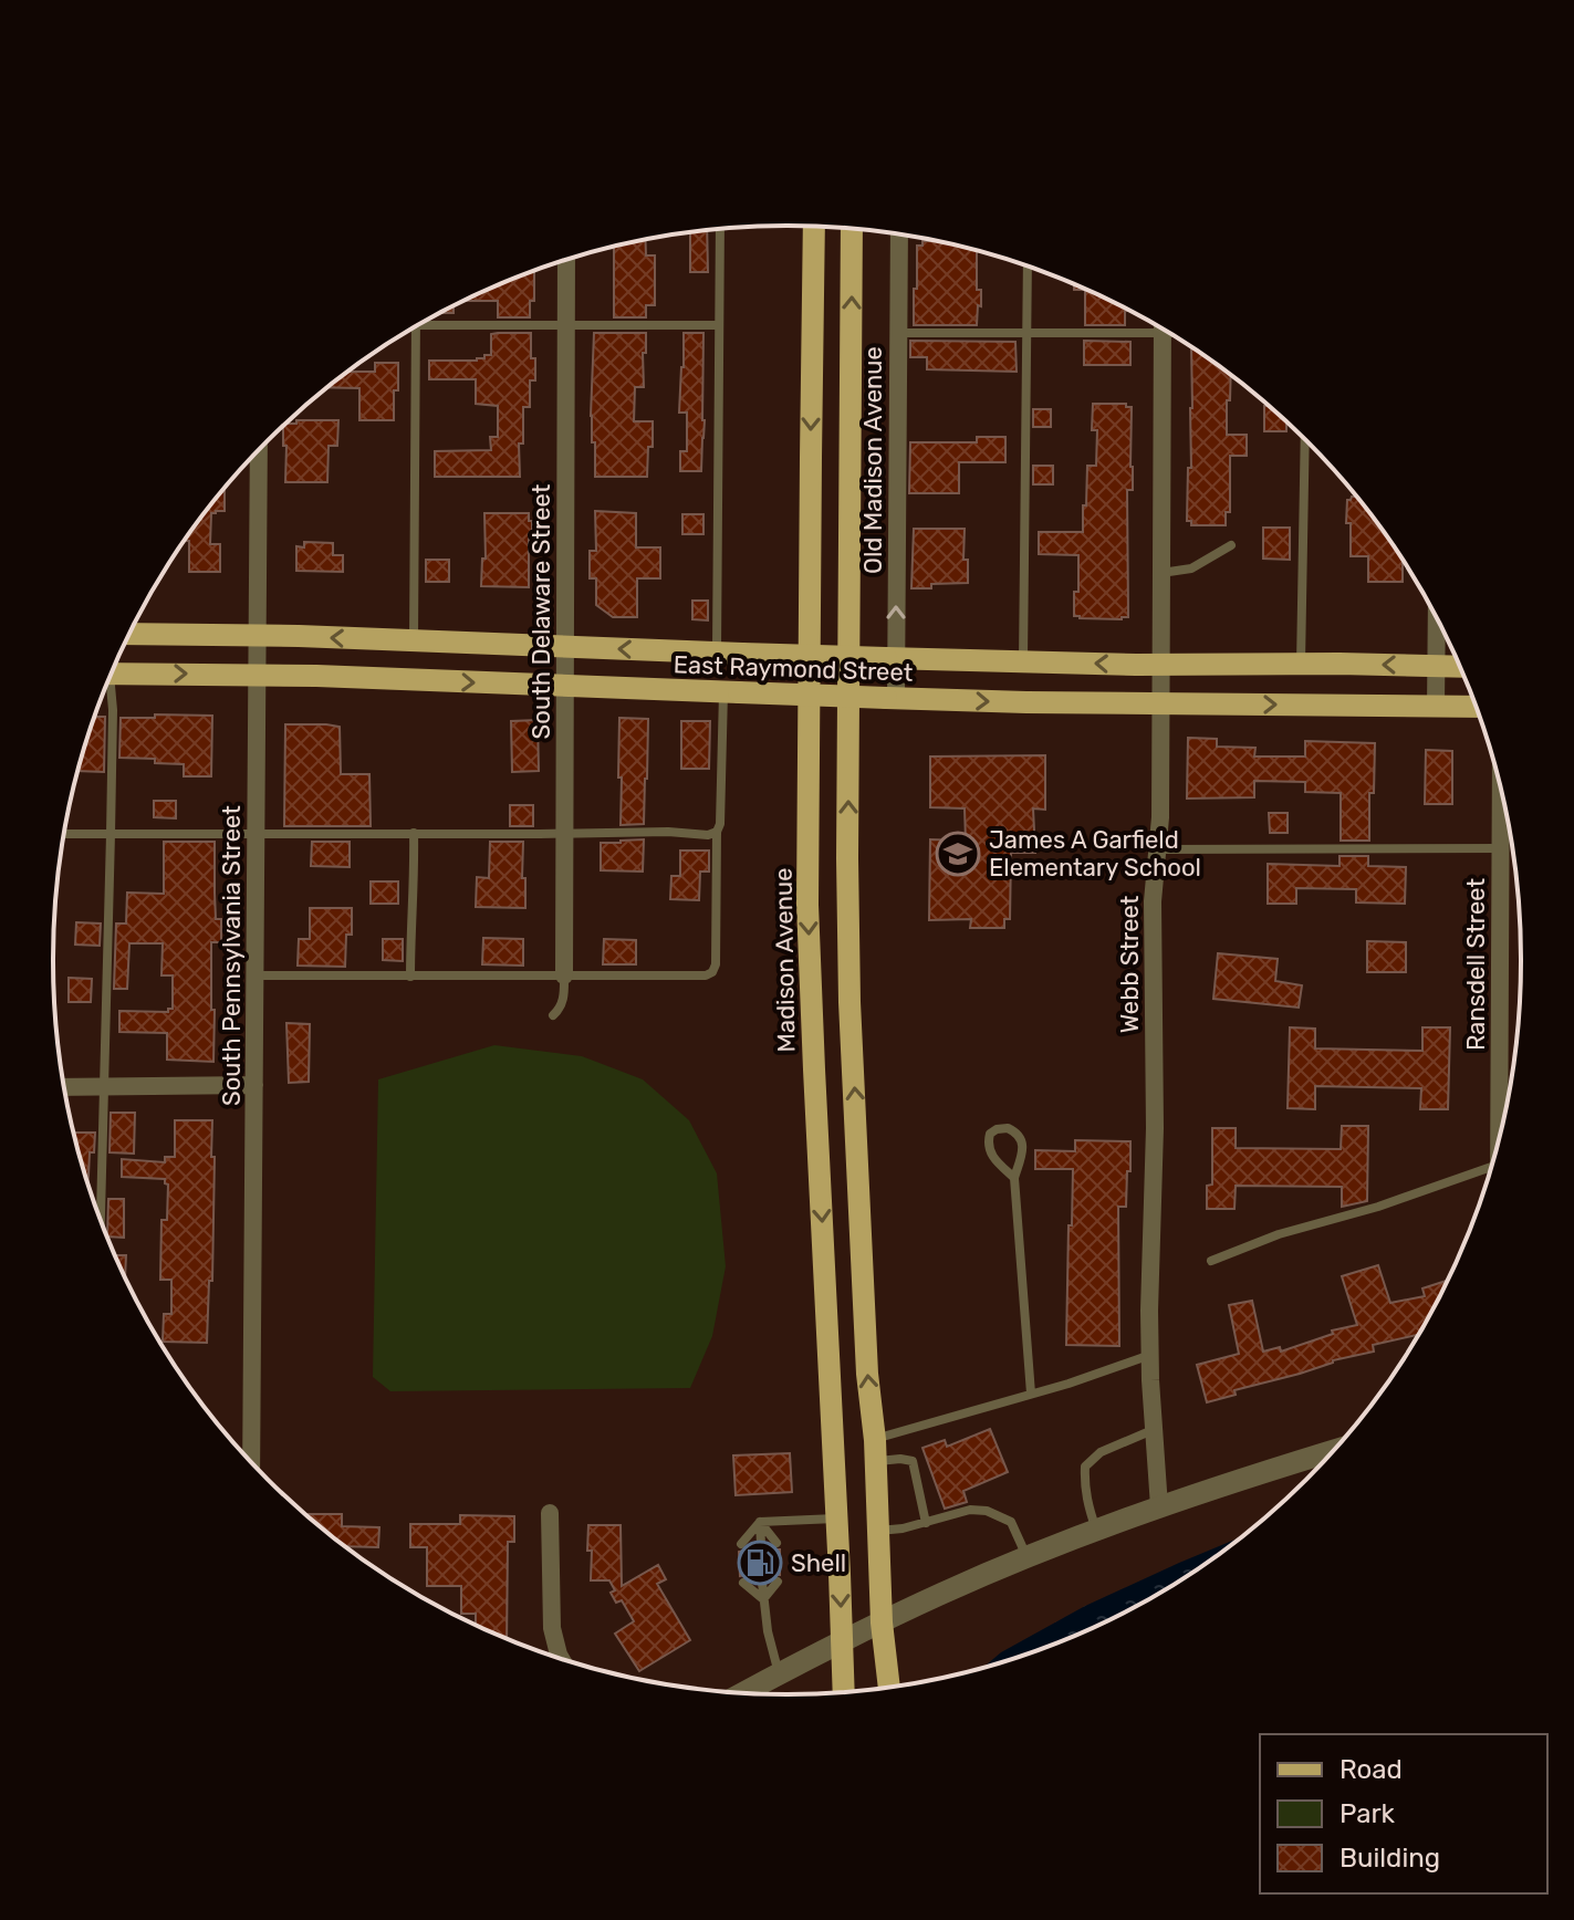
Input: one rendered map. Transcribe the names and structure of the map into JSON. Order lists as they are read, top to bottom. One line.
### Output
{"streets":{"main road":["East Raymond Street","Madison Avenue"],"street":["Old Madison Avenue","South Delaware Street","South Pennsylvania Street","Webb Street","Ransdell Street"]},"crossings":[["Old Madison Avenue","East Raymond Street"],["South Delaware Street","East Raymond Street"],["East Raymond Street","South Pennsylvania Street"],["East Raymond Street","Webb Street"]],"one_way":["Old Madison Avenue"],"places":{"school or university":["James A Garfield Elementary School"],"fuel station":["Shell"]},"legend":["Road","Park","Building"]}
